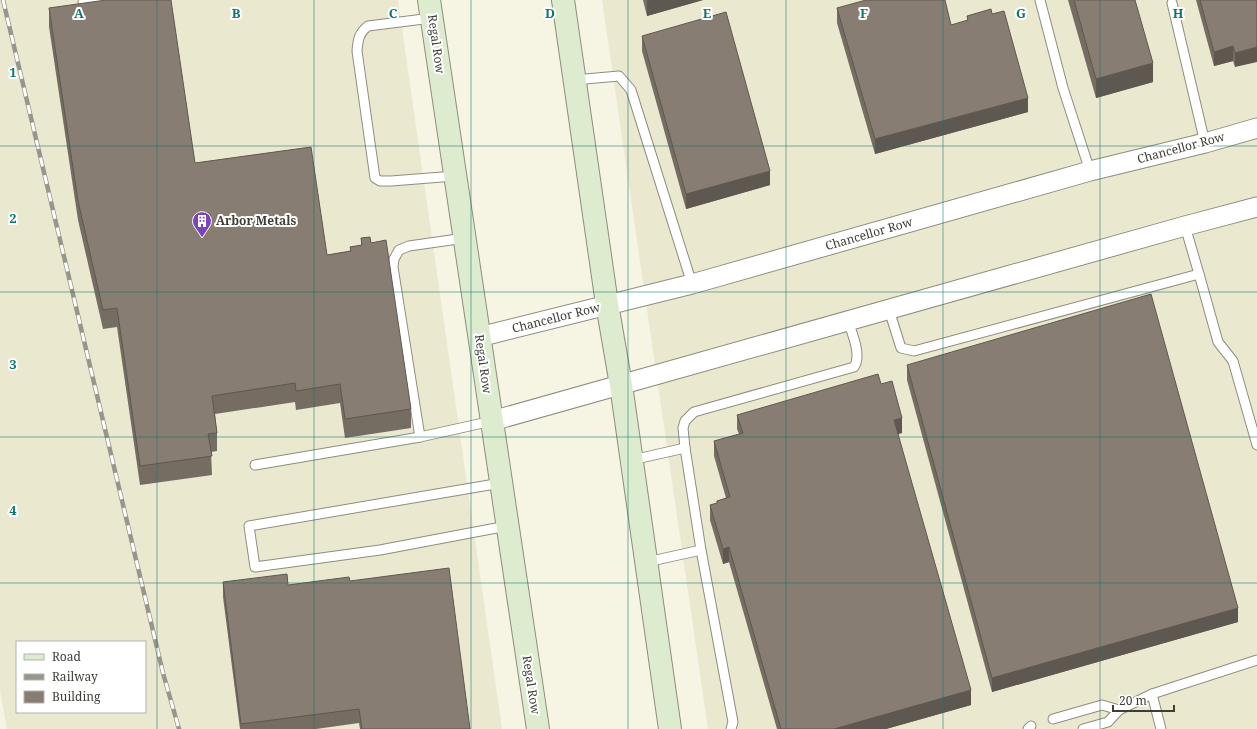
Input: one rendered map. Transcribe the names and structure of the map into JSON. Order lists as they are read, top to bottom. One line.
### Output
{"streets":{"main road":["Regal Row"],"street":["Chancellor Row"]},"crossings":[["Regal Row","Chancellor Row"]],"places":{"building":["Arbor Metals"]},"legend":["Road","Railway","Building"],"scale_bar":"20 m","grid":{"columns":["A","B","C","D","E","F","G","H"],"rows":["1","2","3","4"]}}
